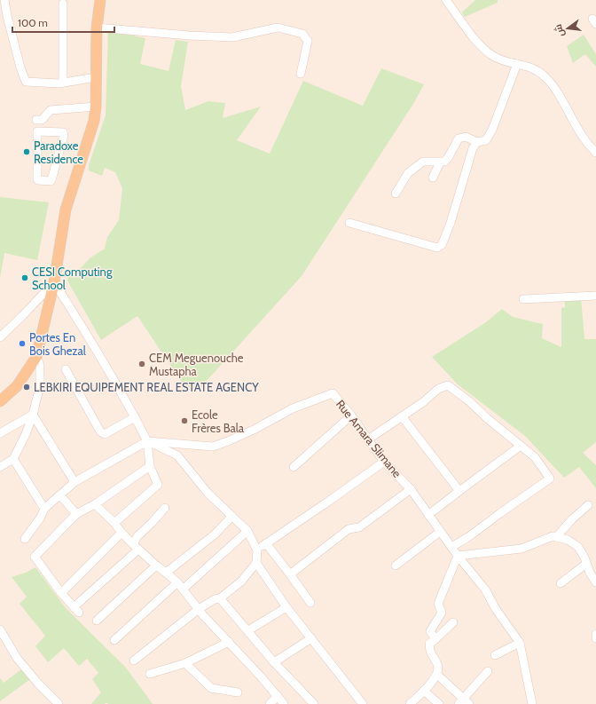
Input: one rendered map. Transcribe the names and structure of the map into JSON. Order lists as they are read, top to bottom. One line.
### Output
{"streets":{"street":["Rue Amara Slimane"]},"places":["Paradoxe Residence","CESI Computing School","Portes En Bois Ghezal","CEM Meguenouche Mustapha","LEBKIRI EQUIPEMENT REAL ESTATE AGENCY","Ecole Frères Bala"],"scale_bar":"100 m","north":"left"}
